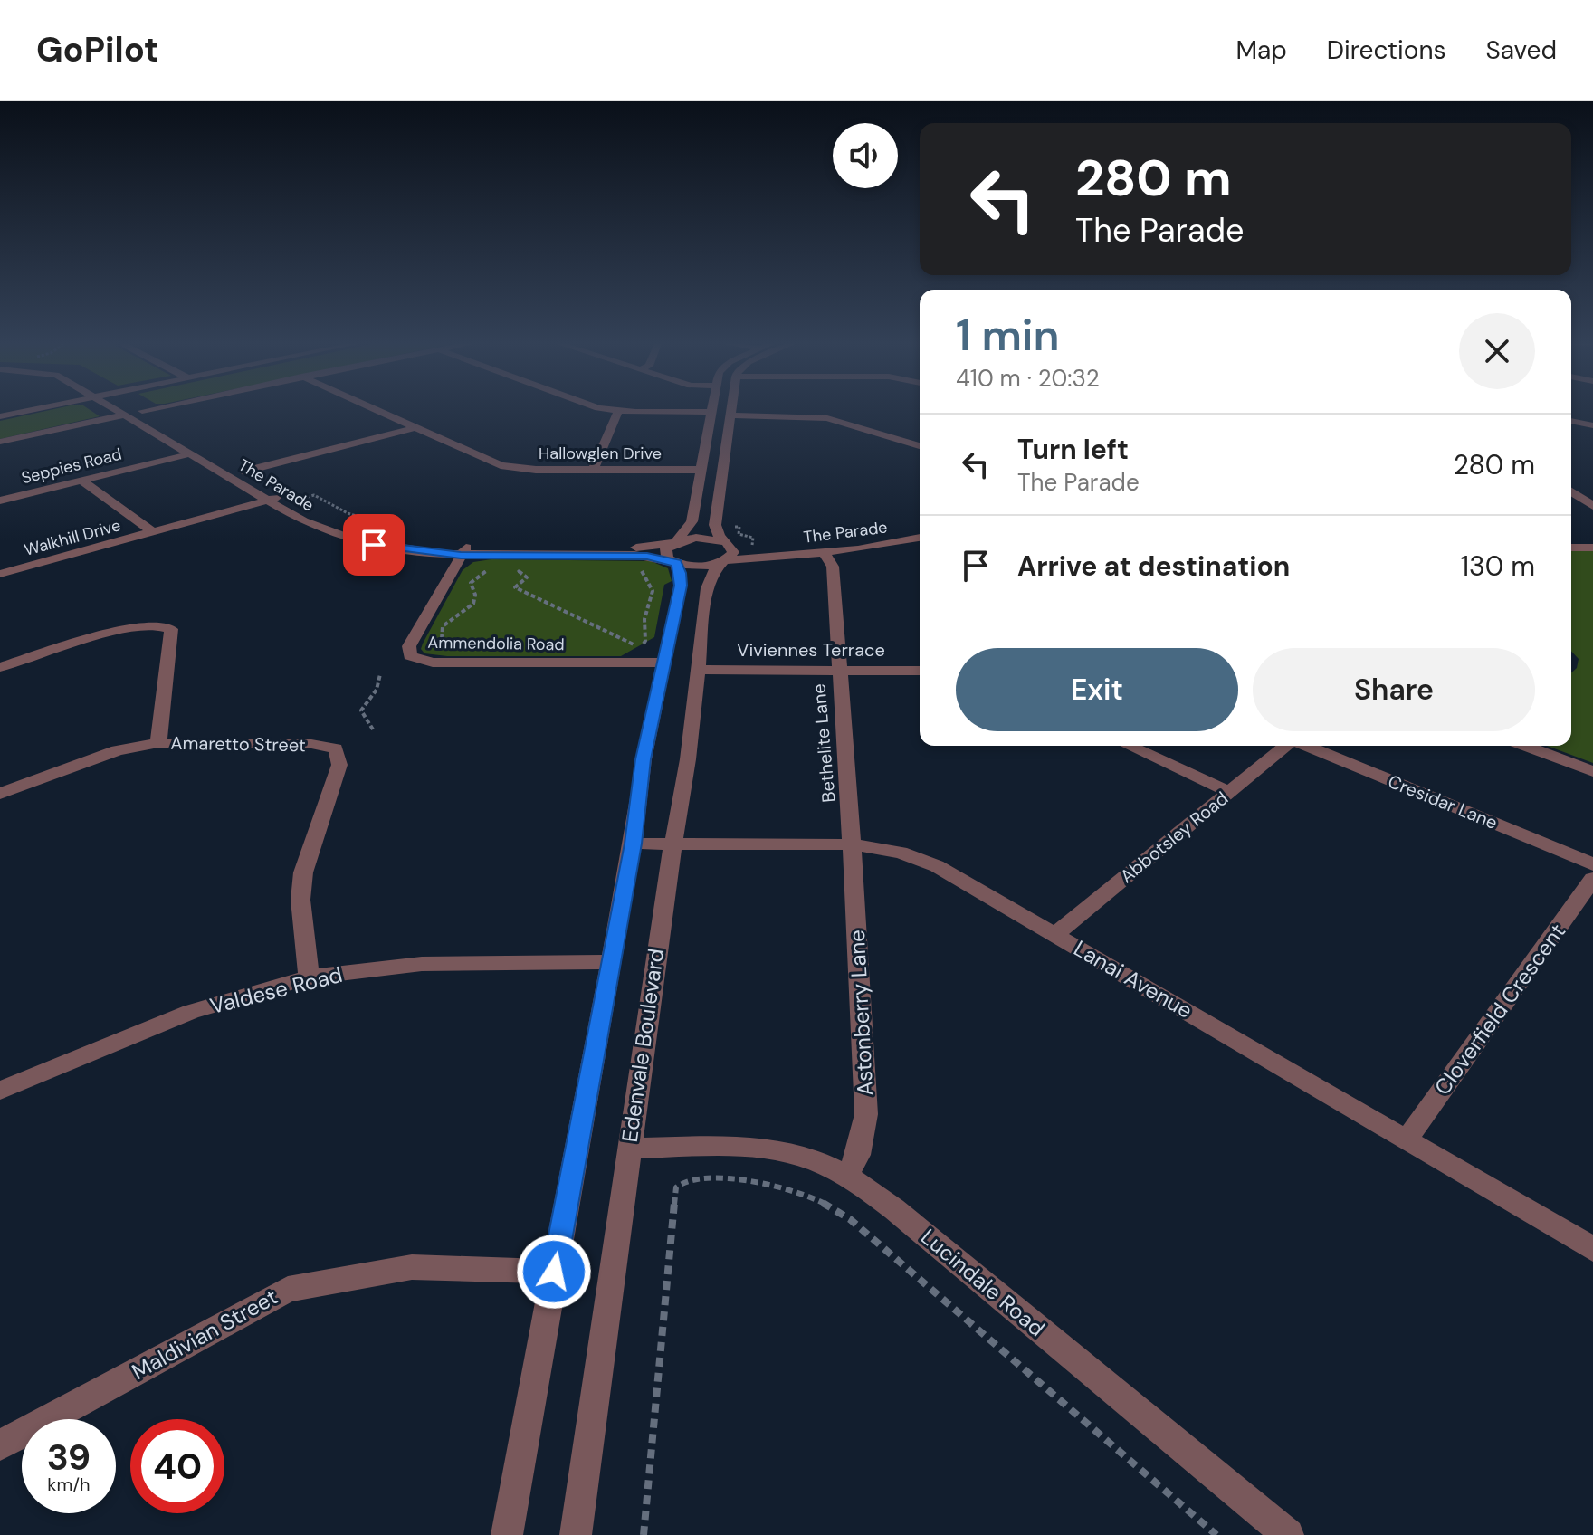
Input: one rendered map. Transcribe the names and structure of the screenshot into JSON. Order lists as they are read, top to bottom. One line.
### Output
{"streets":{"street":["Hallowglen Drive","Seppies Road","The Parade","Walkhill Drive","Ammendolia Road","Viviennes Terrace","Bethelite Lane","Amaretto Street","Cresidar Lane","Abbotsley Road","Lanai Avenue","Valdese Road","Cloverfield Crescent","Astonberry Lane","Edenvale Boulevard","Lucindale Road","Maldivian Street"]},"crossings":[["Seppies Road","The Parade"],["Seppies Road","Walkhill Drive"],["The Parade","Walkhill Drive"],["The Parade","Ammendolia Road"],["The Parade","Bethelite Lane"],["The Parade","Edenvale Boulevard"],["Viviennes Terrace","Bethelite Lane"],["Viviennes Terrace","Edenvale Boulevard"],["Bethelite Lane","Lanai Avenue"],["Bethelite Lane","Astonberry Lane"],["Amaretto Street","Valdese Road"],["Abbotsley Road","Lanai Avenue"],["Lanai Avenue","Cloverfield Crescent"],["Lanai Avenue","Astonberry Lane"],["Lanai Avenue","Edenvale Boulevard"],["Astonberry Lane","Lucindale Road"],["Edenvale Boulevard","Lucindale Road"]],"page":{"header":"GoPilot","nav":["Map","Directions","Saved"],"turn":["280 m","The Parade"],"heading":["1 min","410 m · 20:32"],"list":[{"name":"Turn left","note":"The Parade","value":"280 m"},{"name":"Arrive at destination","value":"130 m"}],"buttons":["Exit","Share"],"speed":"39 km/h","limit":"40"}}
